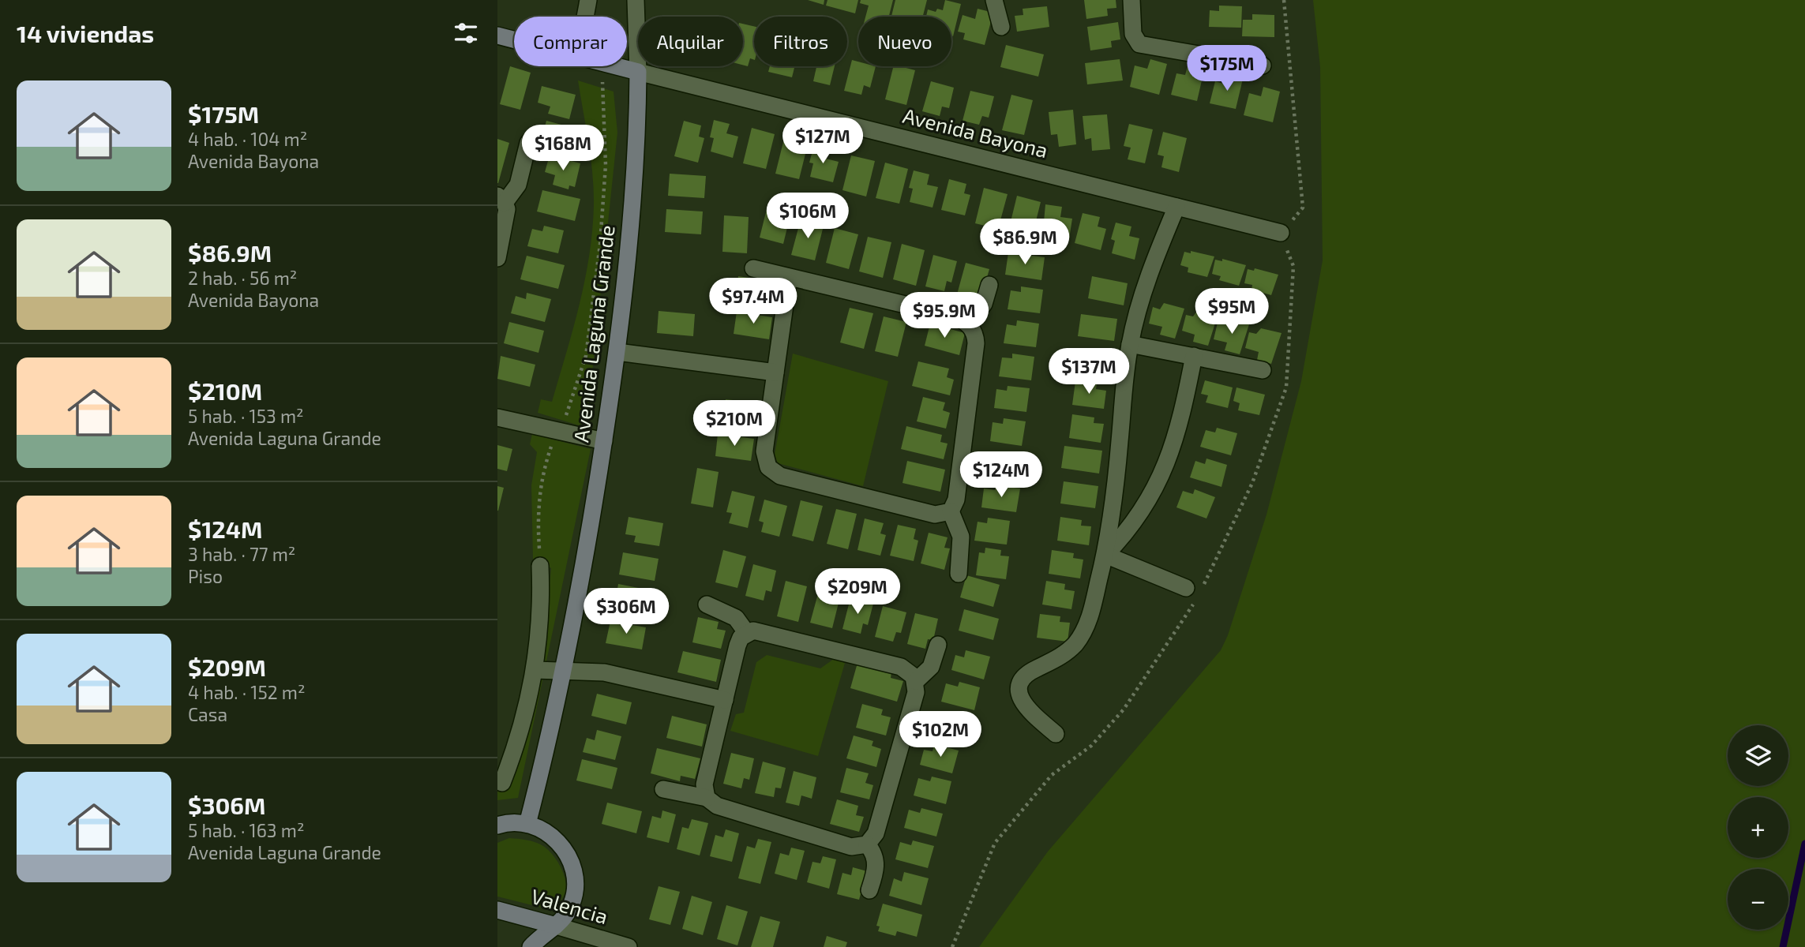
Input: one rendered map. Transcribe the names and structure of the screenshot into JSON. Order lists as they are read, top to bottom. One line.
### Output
{"streets":{"main road":["Avenida Bayona","Avenida Laguna Grande","Valencia"]},"crossings":[["Avenida Bayona","Avenida Laguna Grande"]],"page":{"heading":"14 viviendas","chip":["Comprar","Alquilar","Filtros","Nuevo"],"price":["$175M","$127M","$168M","$106M","$86.9M","$97.4M","$95M","$95.9M","$137M","$210M","$124M","$209M","$306M","$102M"],"list":[{"name":"$175M","note":"4 hab. · 104 m² · Avenida Bayona"},{"name":"$86.9M","note":"2 hab. · 56 m² · Avenida Bayona"},{"name":"$210M","note":"5 hab. · 153 m² · Avenida Laguna Grande"},{"name":"$124M","note":"3 hab. · 77 m² · Piso"},{"name":"$209M","note":"4 hab. · 152 m² · Casa"},{"name":"$306M","note":"5 hab. · 163 m² · Avenida Laguna Grande"}],"map_buttons":["+","−"]}}
